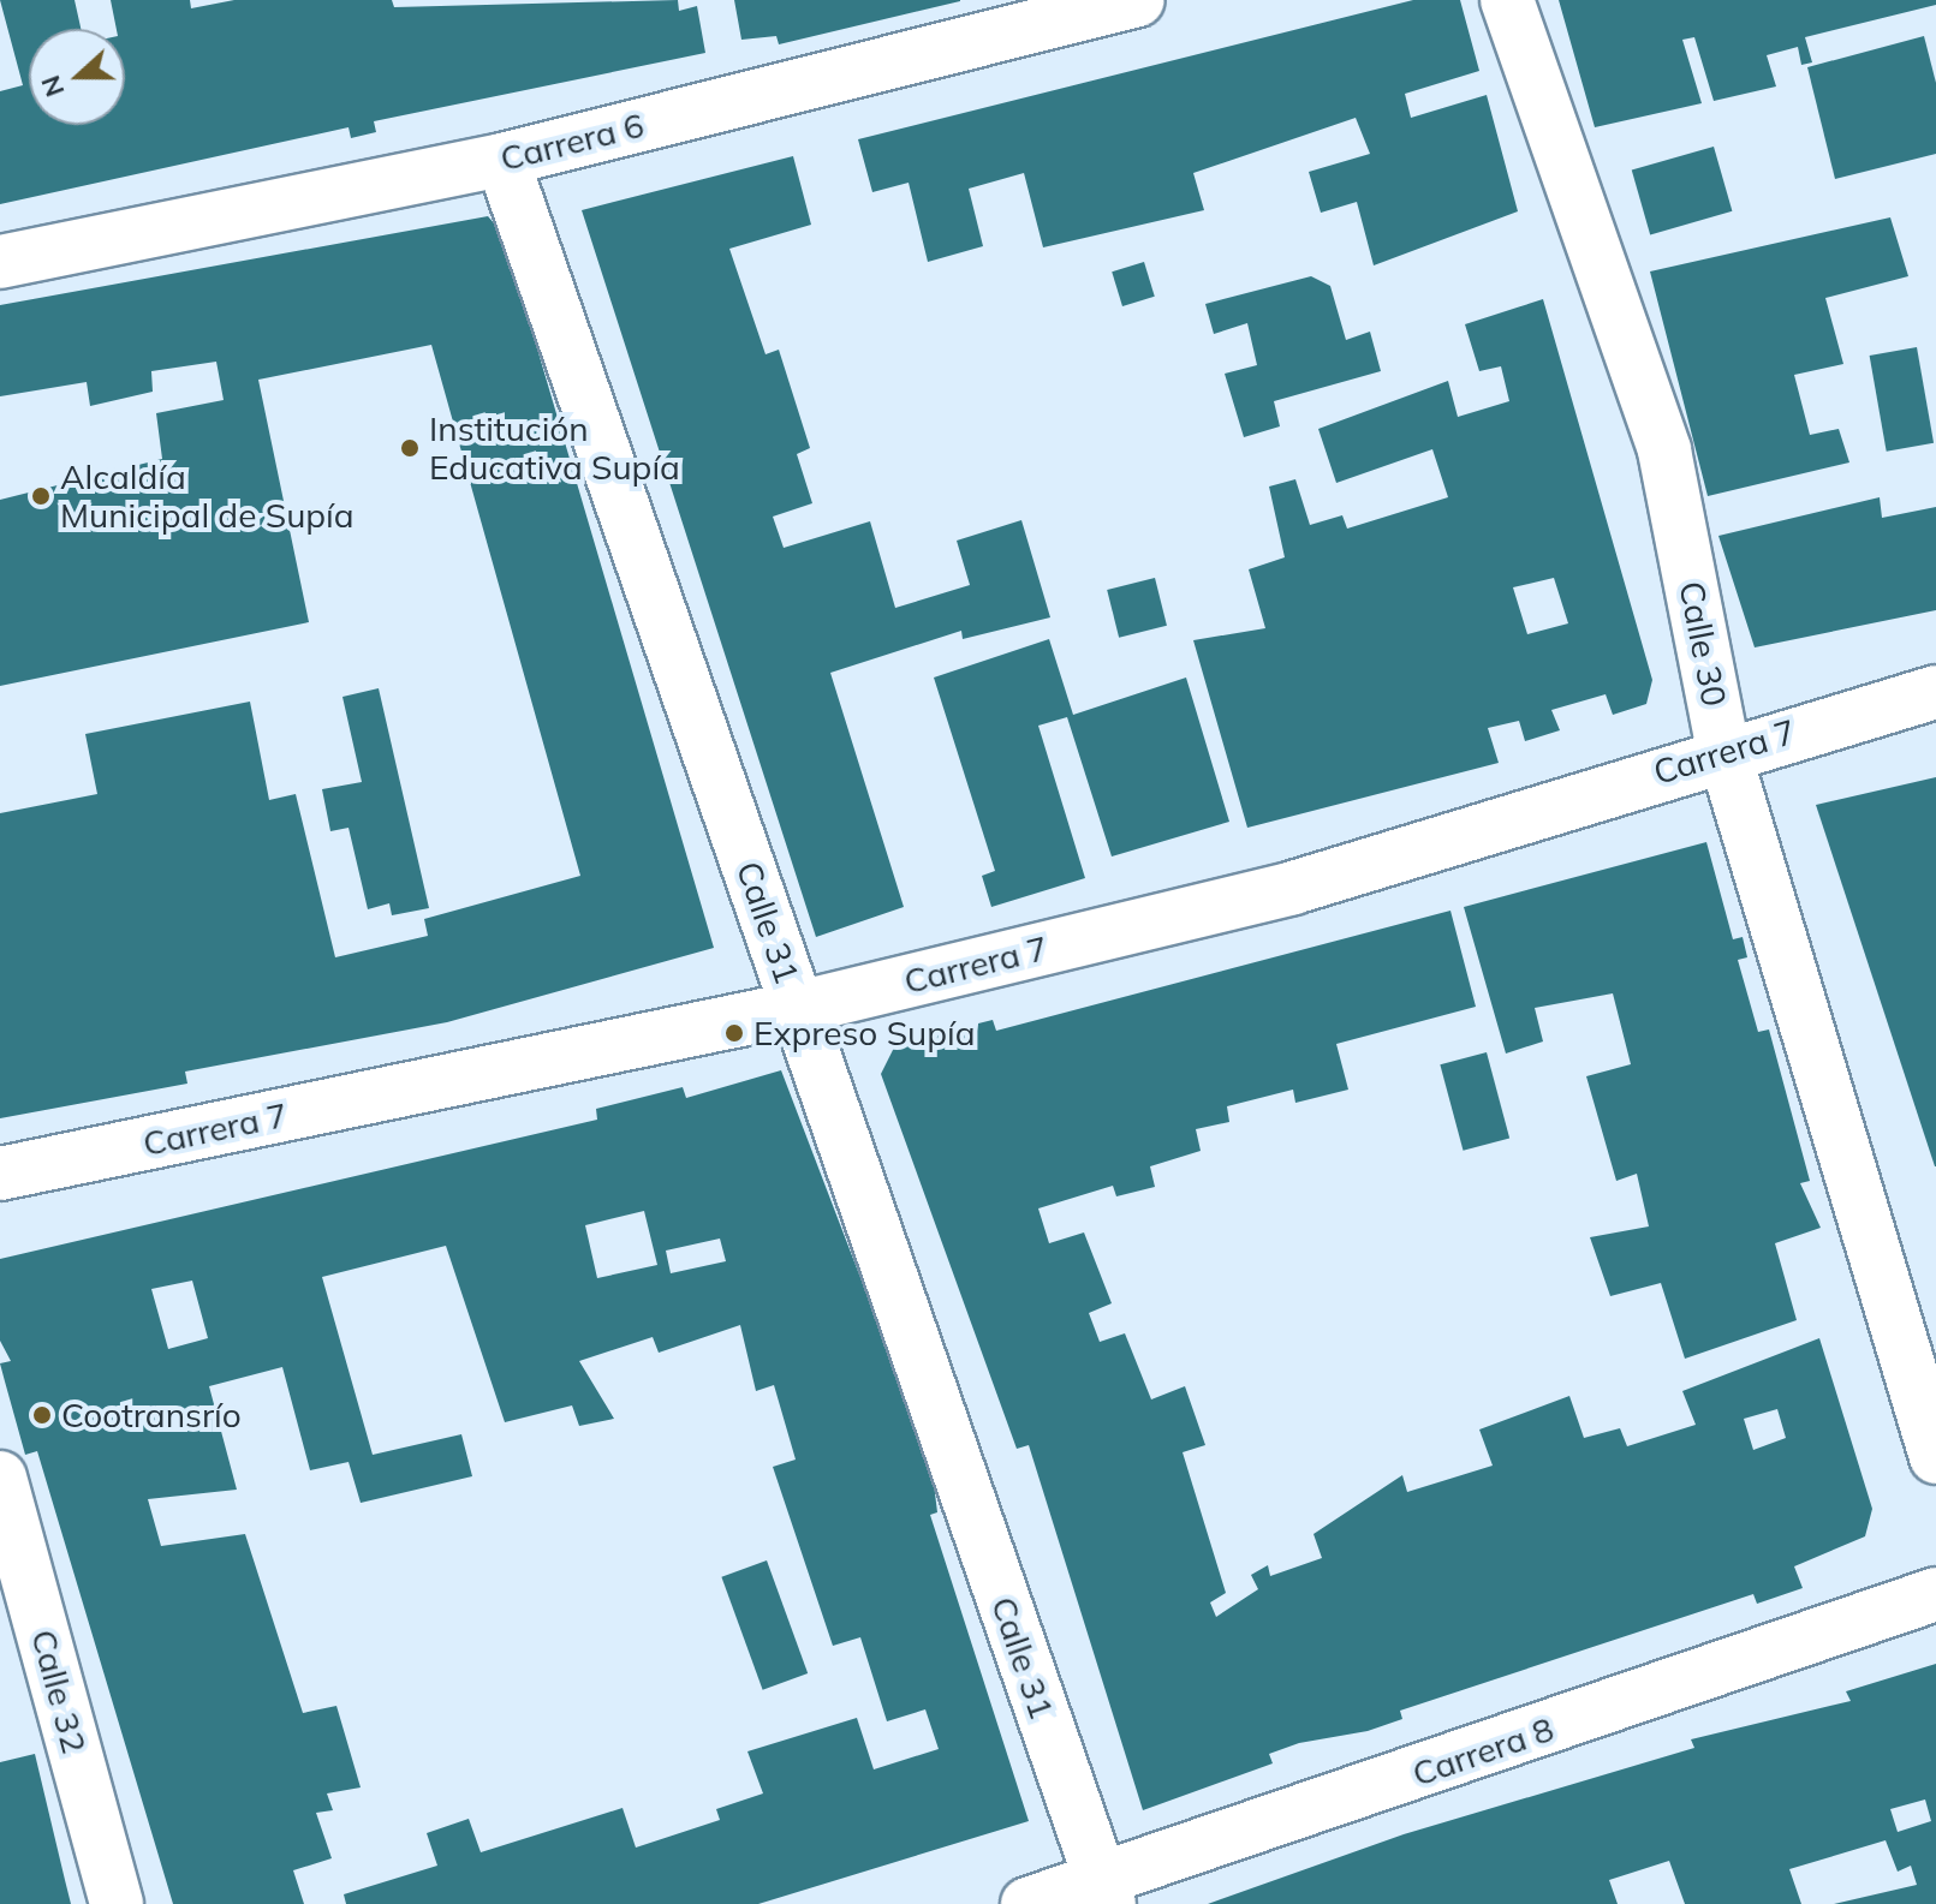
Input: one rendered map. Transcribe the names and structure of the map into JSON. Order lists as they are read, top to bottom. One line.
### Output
{"streets":{"street":["Carrera 6","Calle 30","Carrera 7","Calle 31","Calle 32","Carrera 8"]},"crossings":[["Carrera 6","Calle 31"],["Calle 30","Carrera 7"],["Carrera 7","Calle 31"],["Calle 31","Carrera 8"]],"places":["Institución Educativa Supía","Alcaldía Municipal de Supía","Expreso Supía","Cootransrío"],"north":"left"}
